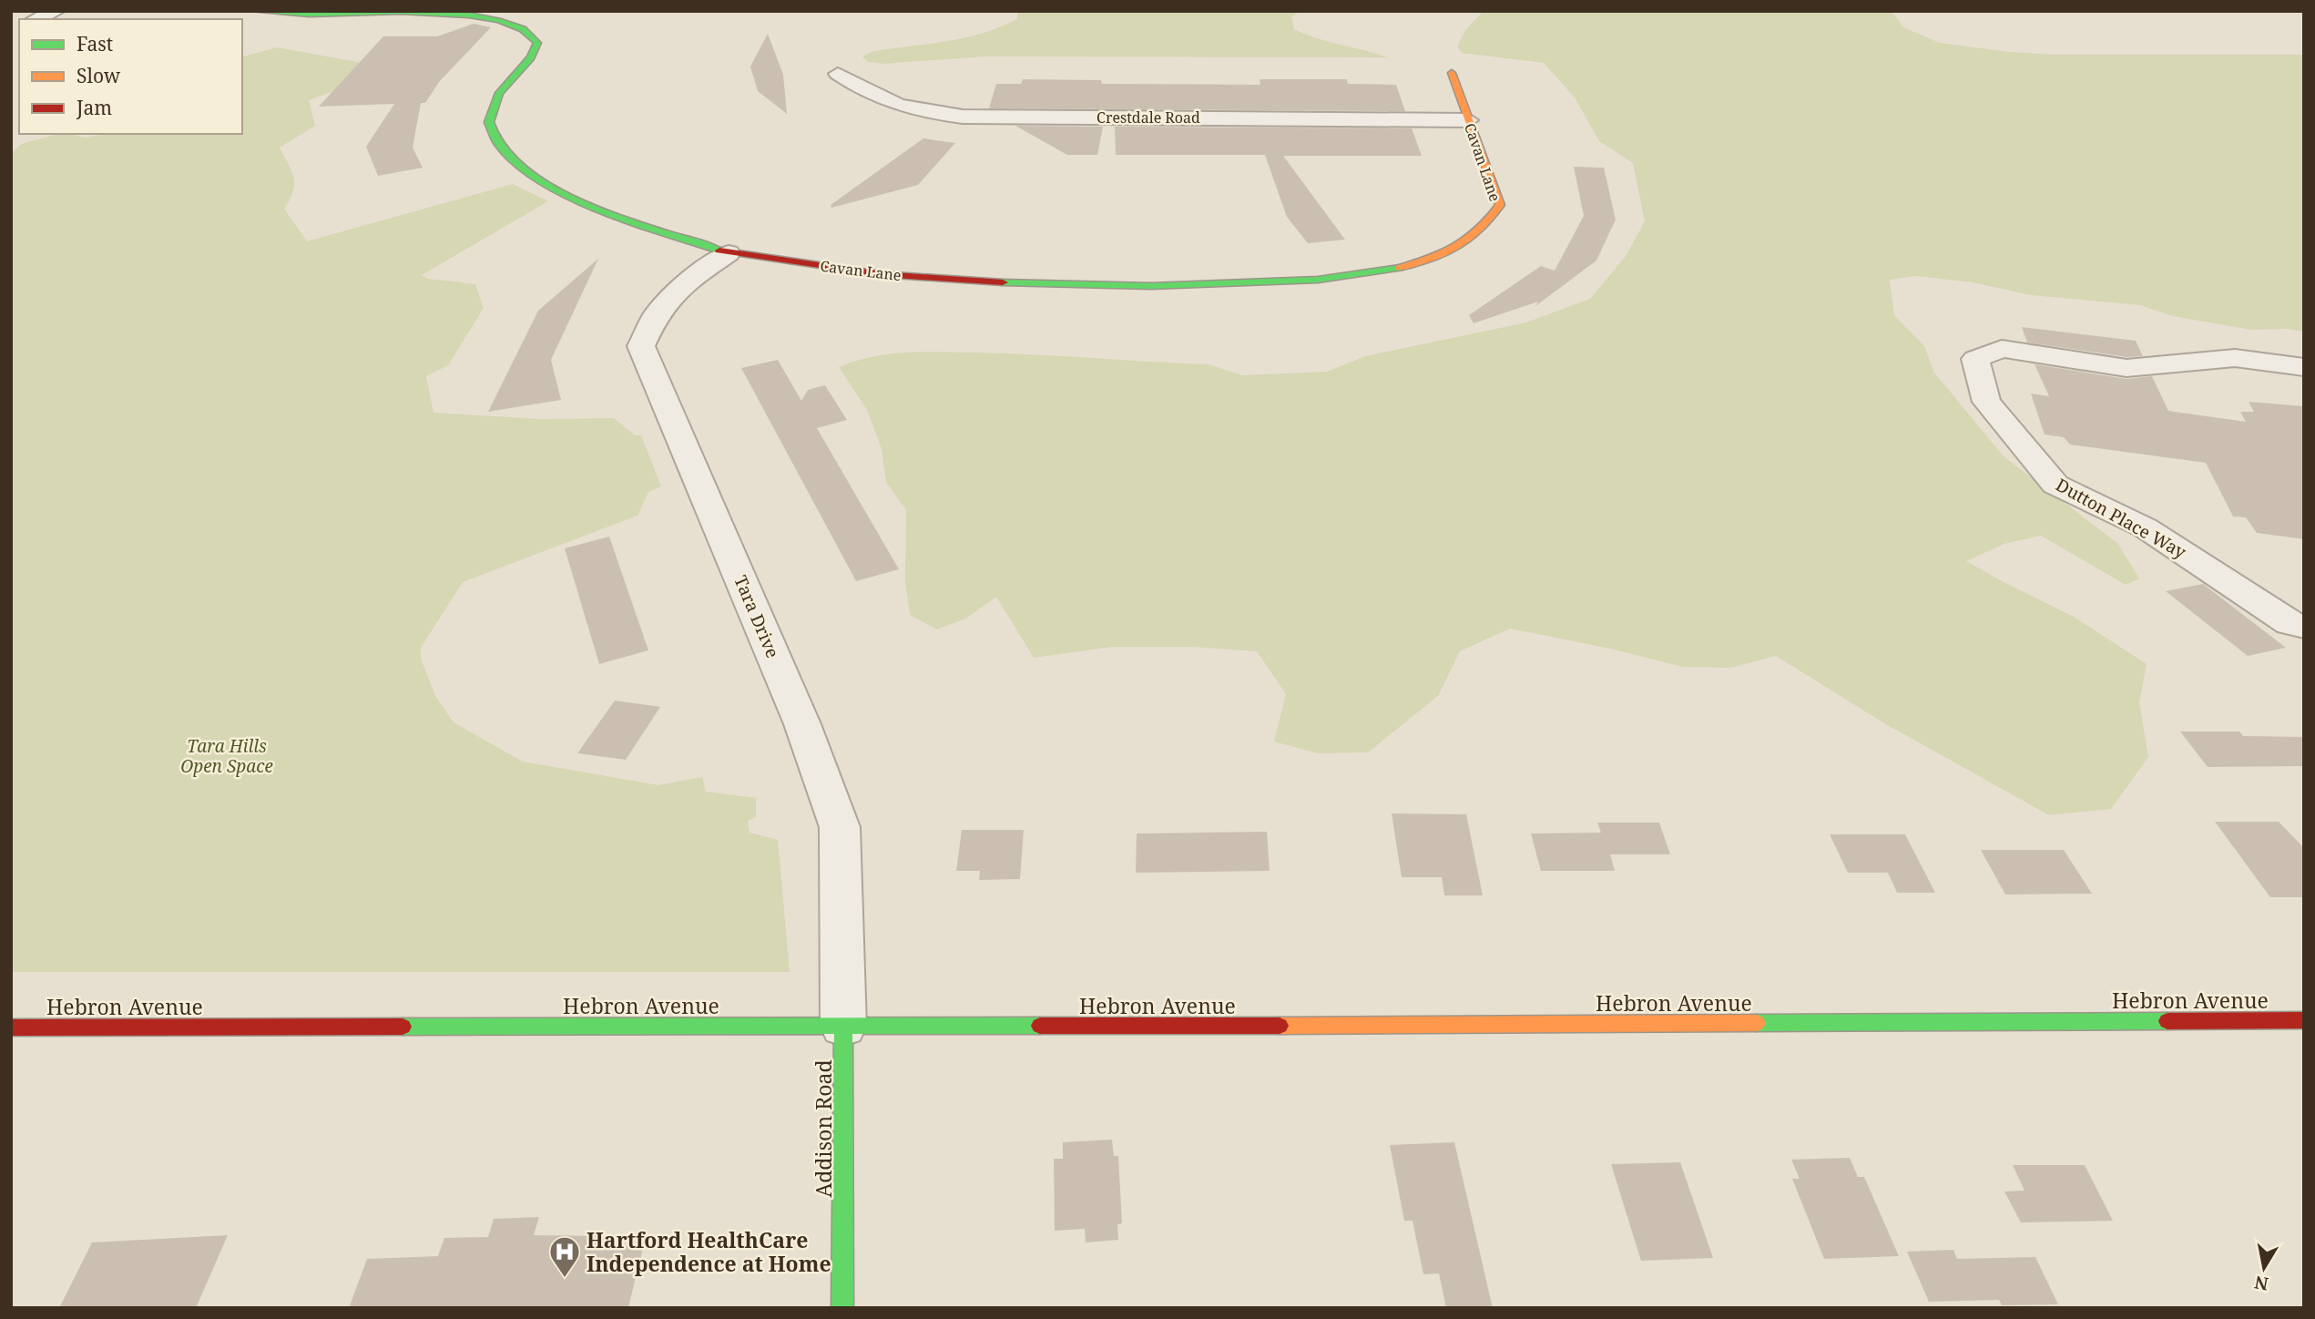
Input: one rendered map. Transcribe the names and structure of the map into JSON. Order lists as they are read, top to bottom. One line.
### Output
{"streets":{"street":["Crestdale Road","Cavan Lane","Dutton Place Way","Tara Drive","Hebron Avenue","Addison Road"]},"crossings":[["Crestdale Road","Cavan Lane"],["Cavan Lane","Tara Drive"],["Tara Drive","Hebron Avenue"],["Tara Drive","Addison Road"],["Hebron Avenue","Addison Road"]],"parks":["Tara Hills Open Space"],"places":{"hospital":["Hartford HealthCare Independence at Home"]},"legend":["Fast","Slow","Jam"],"north":"bottom"}
